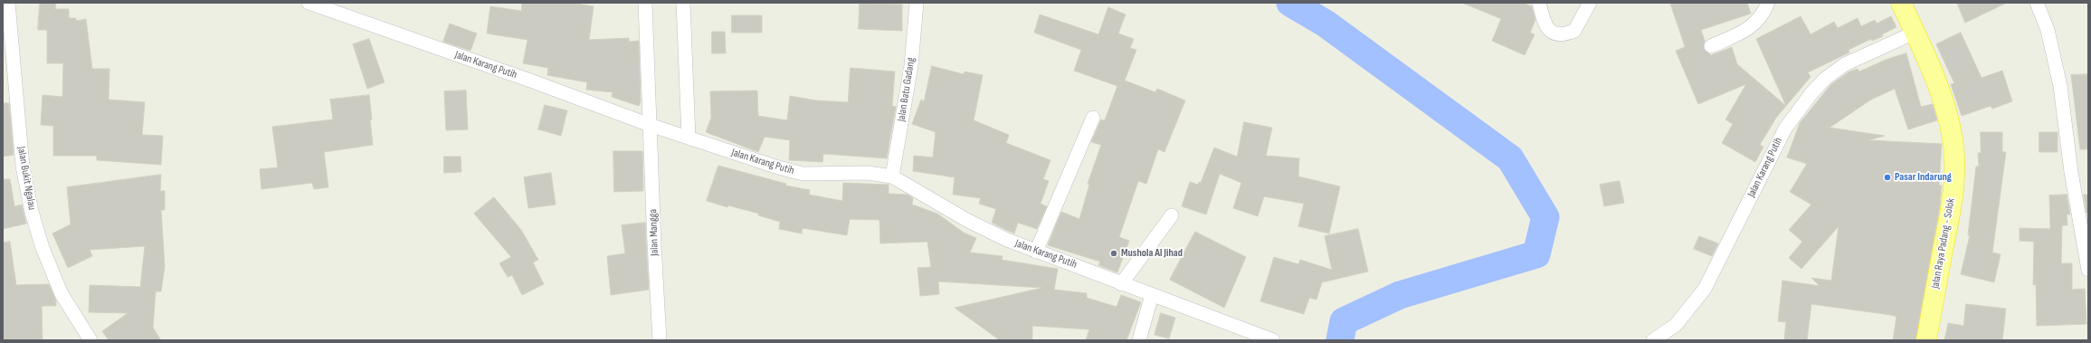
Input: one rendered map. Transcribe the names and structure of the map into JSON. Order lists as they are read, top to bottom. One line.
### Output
{"streets":{"highway":["Jalan Raya Padang - Solok"],"street":["Jalan Karang Putih","Jalan Batu Gadang","Jalan Bukit Ngalau","Jalan Mangga"]},"crossings":[["Jalan Karang Putih","Jalan Batu Gadang"],["Jalan Karang Putih","Jalan Mangga"],["Jalan Karang Putih","Jalan Raya Padang - Solok"]],"places":["Pasar Indarung","Mushola Al Jihad"]}
